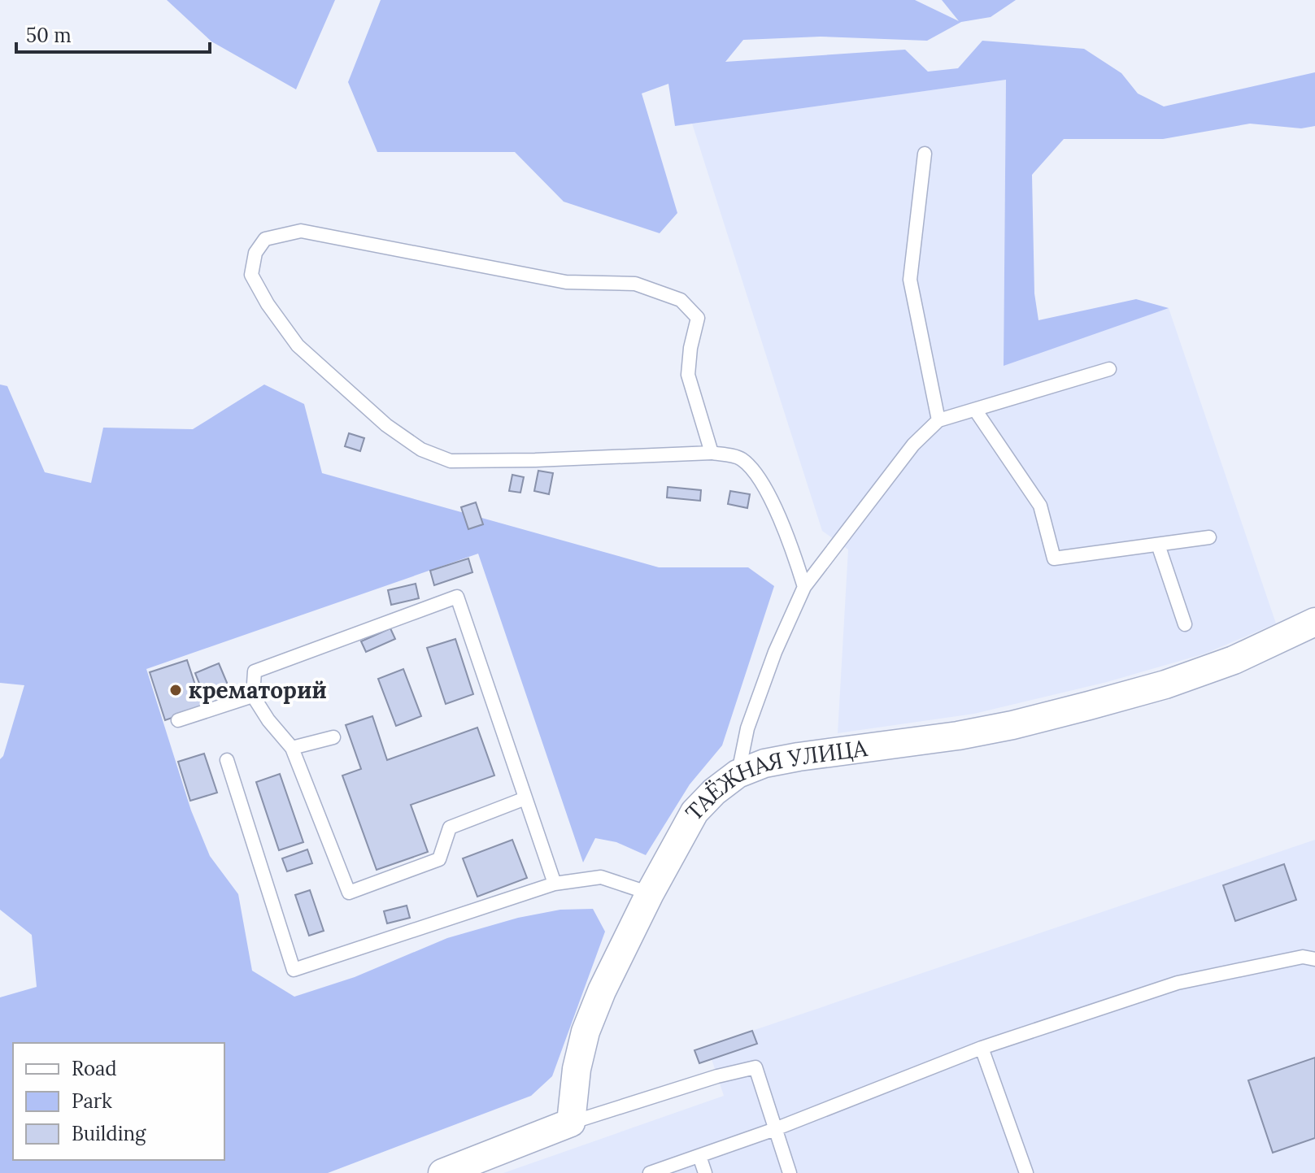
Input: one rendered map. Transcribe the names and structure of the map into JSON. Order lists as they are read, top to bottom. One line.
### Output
{"streets":{"street":["ТАЁЖНАЯ УЛИЦА"]},"places":["крематорий"],"legend":["Road","Park","Building"],"scale_bar":"50 m"}
